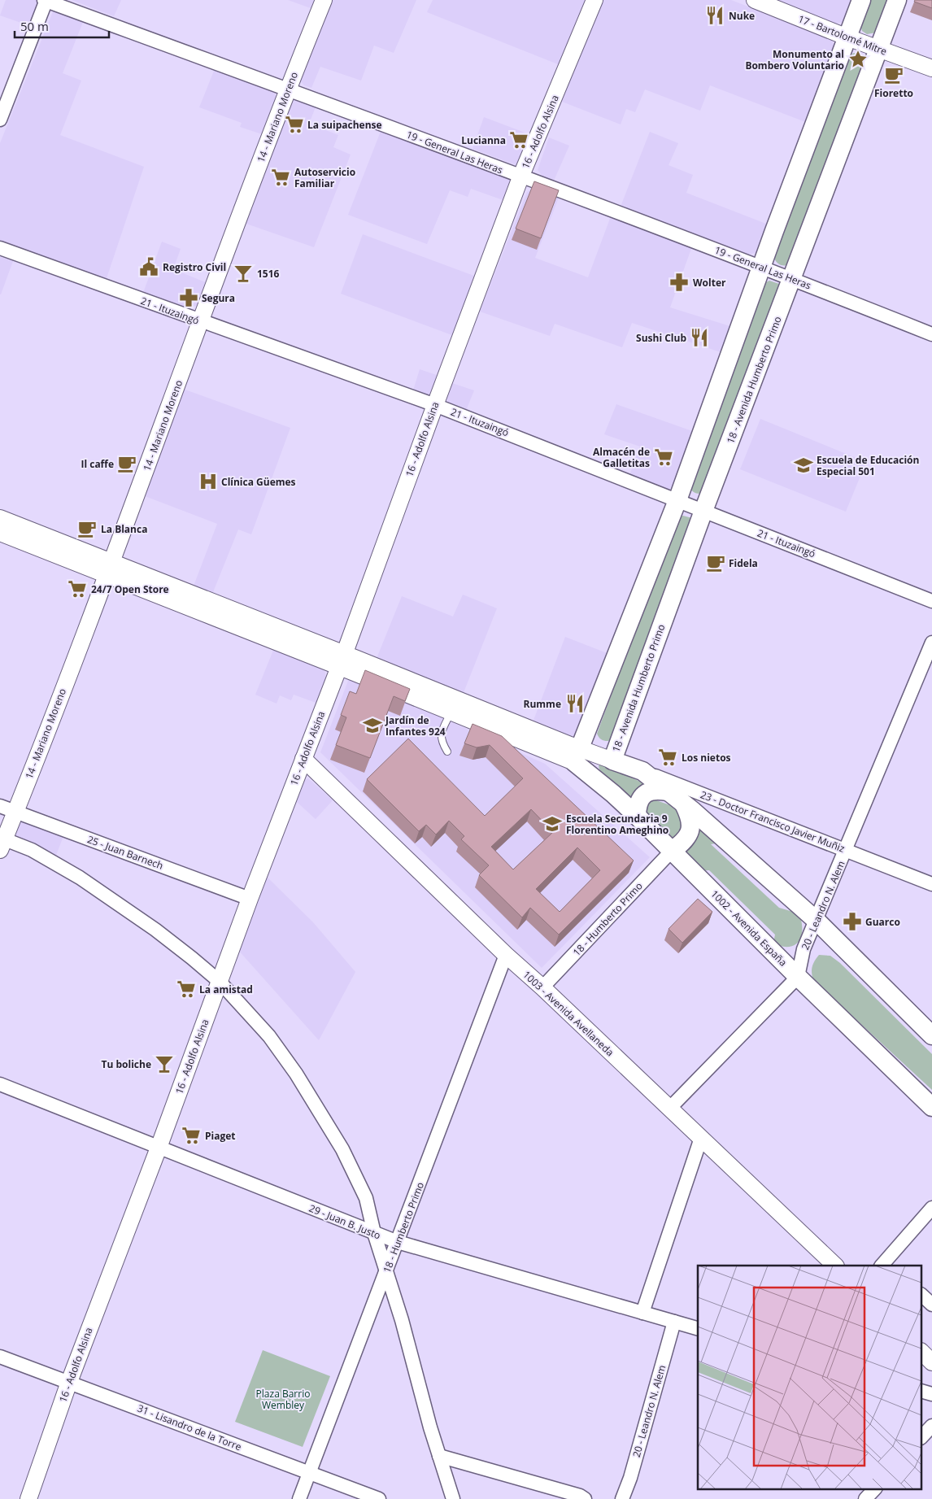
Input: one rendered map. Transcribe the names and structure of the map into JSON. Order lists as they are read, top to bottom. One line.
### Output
{"streets":{"main road":["18 - Avenida Humberto Primo","23 - Doctor Francisco Javier Muñiz","1002 - Avenida España"],"street":["17 - Bartolomé Mitre","14 - Mariano Moreno","16 - Adolfo Alsina","19 - General Las Heras","21 - Ituzaingó","25 - Juan Barnech","20 - Leandro N. Alem","18 - Humberto Primo","1003 - Avenida Avellaneda","29 - Juan B. Justo","31 - Lisandro de la Torre"]},"crossings":[["17 - Bartolomé Mitre","18 - Avenida Humberto Primo"],["14 - Mariano Moreno","19 - General Las Heras"],["14 - Mariano Moreno","21 - Ituzaingó"],["14 - Mariano Moreno","25 - Juan Barnech"],["16 - Adolfo Alsina","19 - General Las Heras"],["16 - Adolfo Alsina","21 - Ituzaingó"],["16 - Adolfo Alsina","25 - Juan Barnech"],["16 - Adolfo Alsina","1003 - Avenida Avellaneda"],["16 - Adolfo Alsina","29 - Juan B. Justo"],["16 - Adolfo Alsina","31 - Lisandro de la Torre"],["19 - General Las Heras","18 - Avenida Humberto Primo"],["21 - Ituzaingó","18 - Avenida Humberto Primo"],["18 - Avenida Humberto Primo","23 - Doctor Francisco Javier Muñiz"],["23 - Doctor Francisco Javier Muñiz","20 - Leandro N. Alem"],["20 - Leandro N. Alem","1002 - Avenida España"],["20 - Leandro N. Alem","29 - Juan B. Justo"],["18 - Humberto Primo","1002 - Avenida España"],["18 - Humberto Primo","1003 - Avenida Avellaneda"],["18 - Humberto Primo","29 - Juan B. Justo"],["18 - Humberto Primo","31 - Lisandro de la Torre"]],"parks":["Plaza Barrio Wembley"],"places":{"restaurant":["Nuke","Sushi Club","Rumme"],"place":["Monumento al Bombero Voluntario"],"cafe":["Fioretto","Il caffe","La Blanca","Fidela"],"supermarket":["La suipachense","Lucianna","Autoservicio Familiar","Almacén de Galletitas","24/7 Open Store","Los nietos","La amistad","Piaget"],"public building":["Registro Civil"],"bar":["1516","Tu boliche"],"pharmacy":["Wolter","Segura","Guarco"],"school or university":["Escuela de Educación Especial 501","Jardín de Infantes 924","Escuela Secundaria 9 Florentino Ameghino"],"hospital":["Clínica Güemes"]},"scale_bar":"50 m"}
